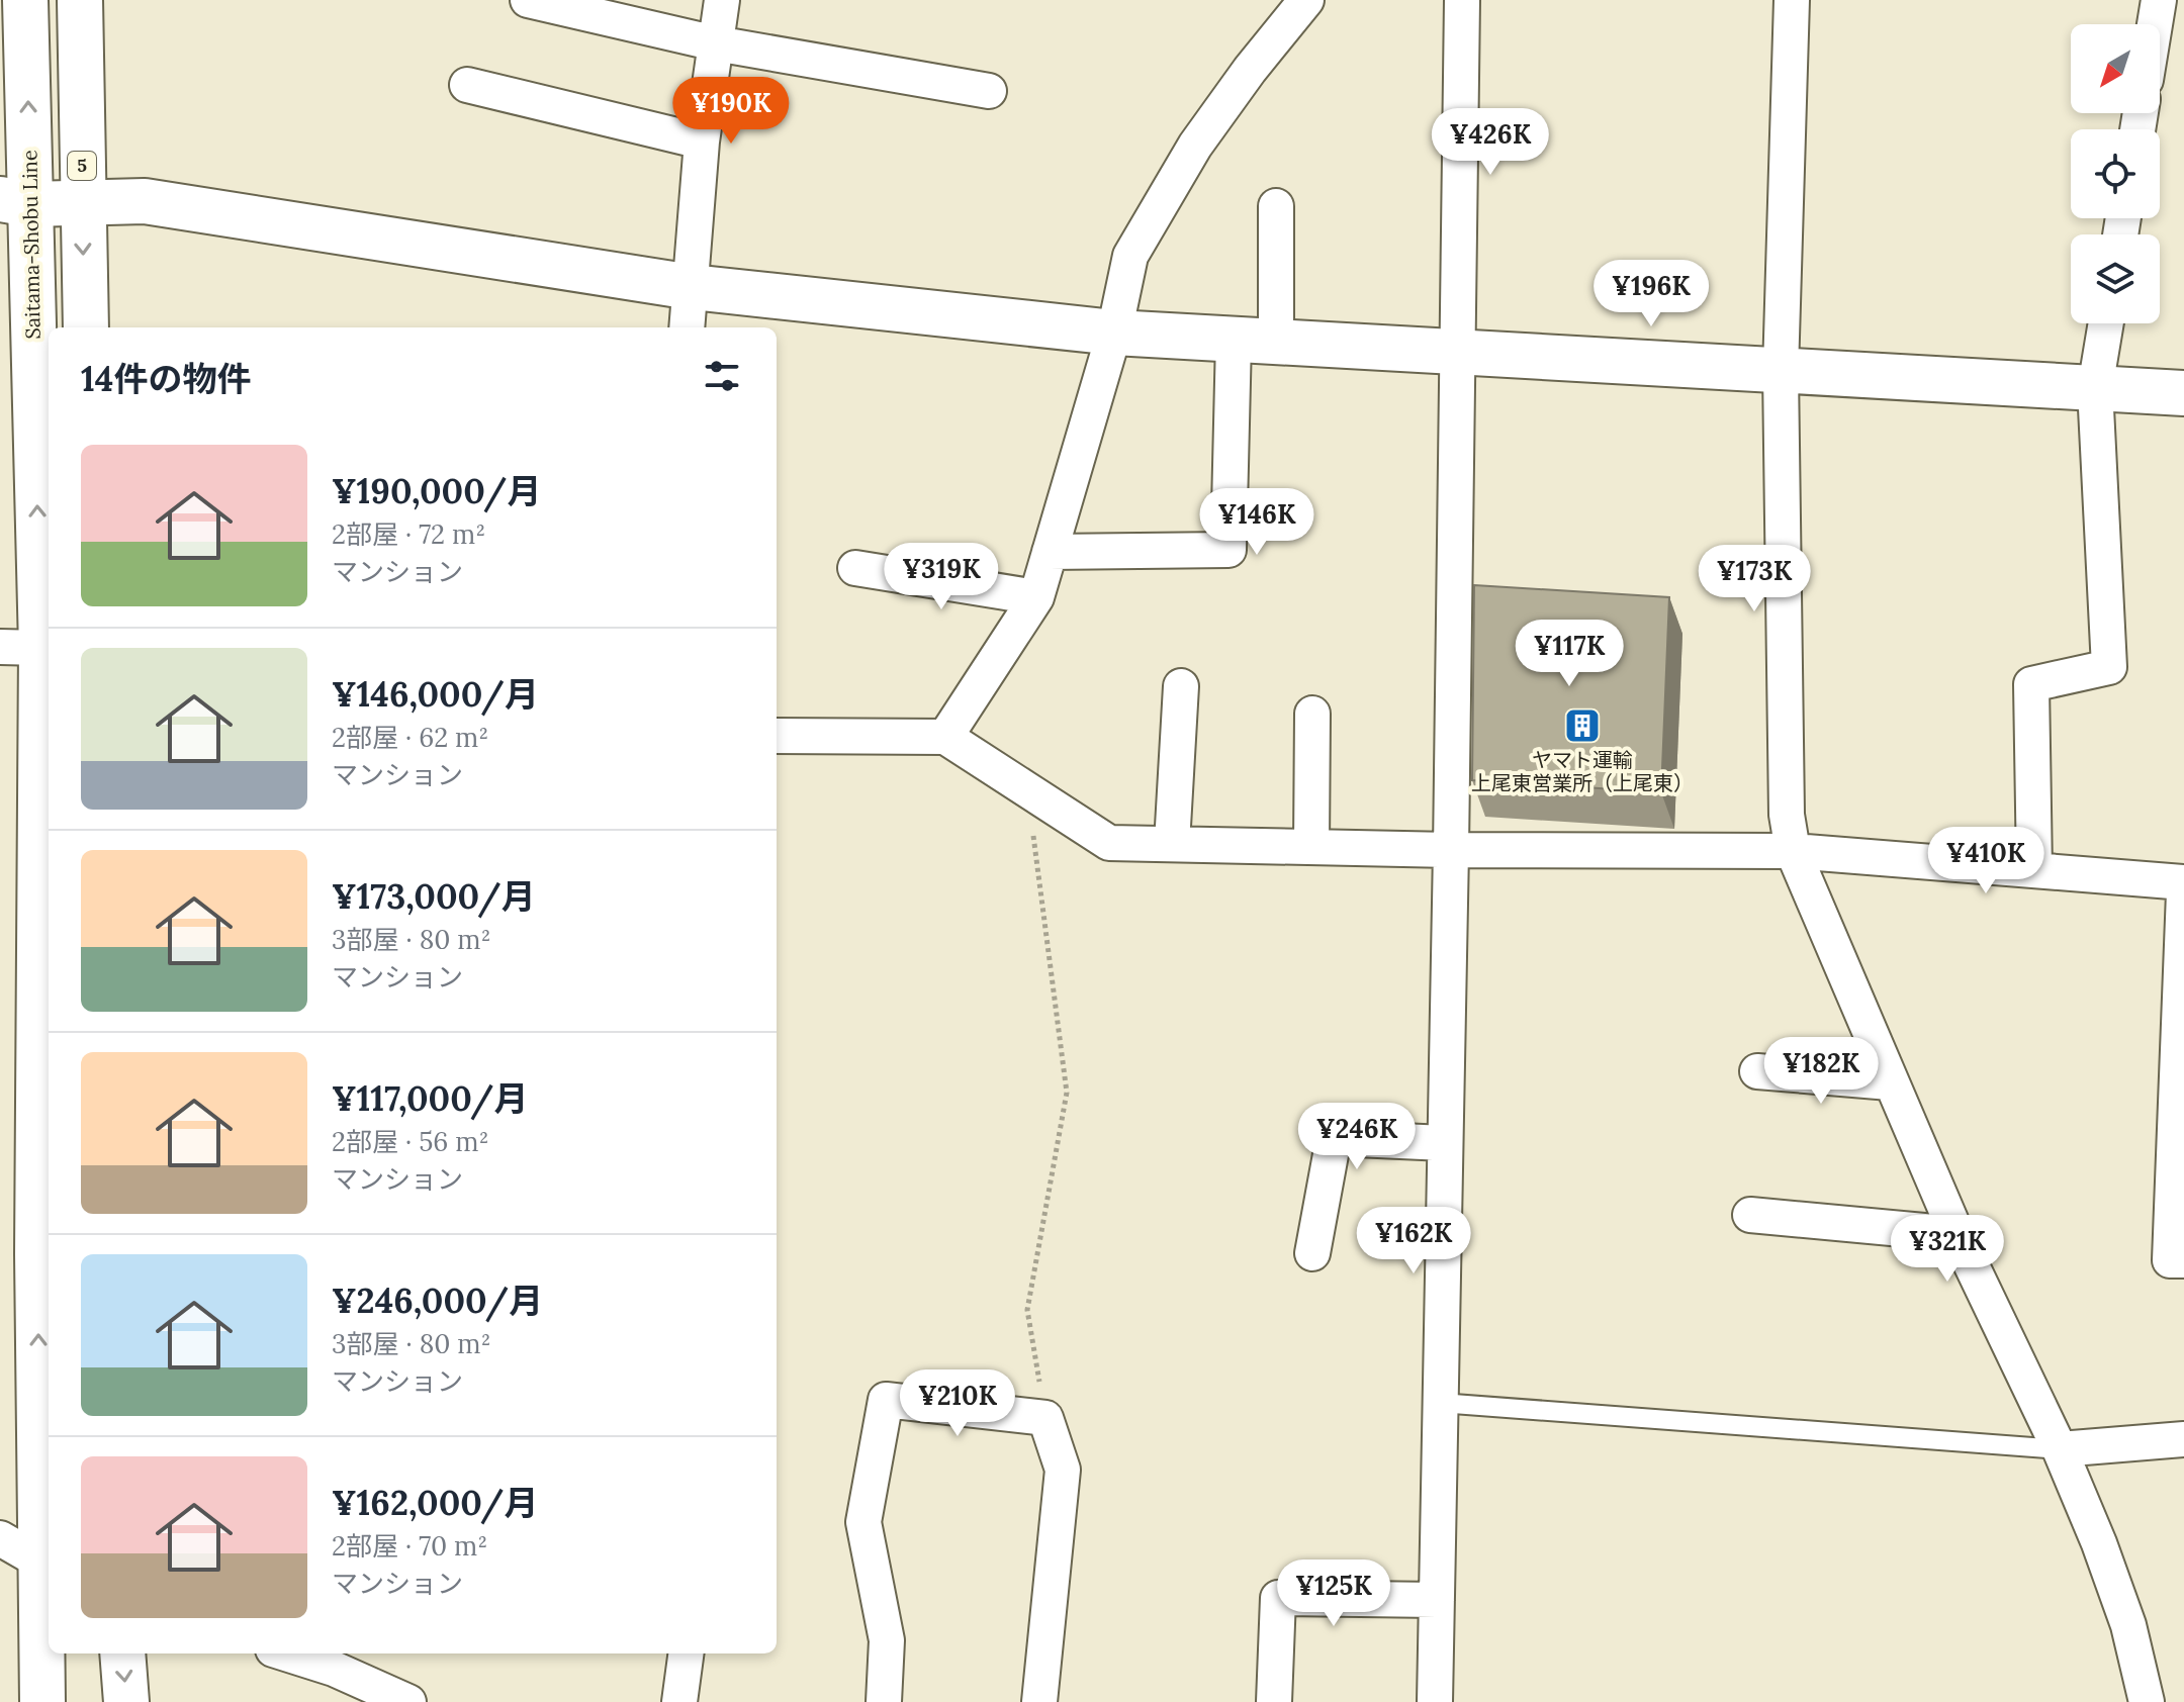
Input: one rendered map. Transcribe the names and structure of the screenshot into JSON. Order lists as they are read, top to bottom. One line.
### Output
{"streets":{"street":["5","Saitama-Shobu Line"]},"one_way":["Saitama-Shobu Line"],"places":{"building":["ヤマト運輸 上尾東営業所（上尾東）"]},"north":"bottom left","page":{"price":["¥190K","¥426K","¥196K","¥146K","¥319K","¥173K","¥117K","¥410K","¥182K","¥246K","¥162K","¥321K","¥210K","¥125K"],"heading":"14件の物件","list":[{"name":"¥190,000/月","note":"2部屋 · 72 m² · マンション"},{"name":"¥146,000/月","note":"2部屋 · 62 m² · マンション"},{"name":"¥173,000/月","note":"3部屋 · 80 m² · マンション"},{"name":"¥117,000/月","note":"2部屋 · 56 m² · マンション"},{"name":"¥246,000/月","note":"3部屋 · 80 m² · マンション"},{"name":"¥162,000/月","note":"2部屋 · 70 m² · マンション"}]}}
